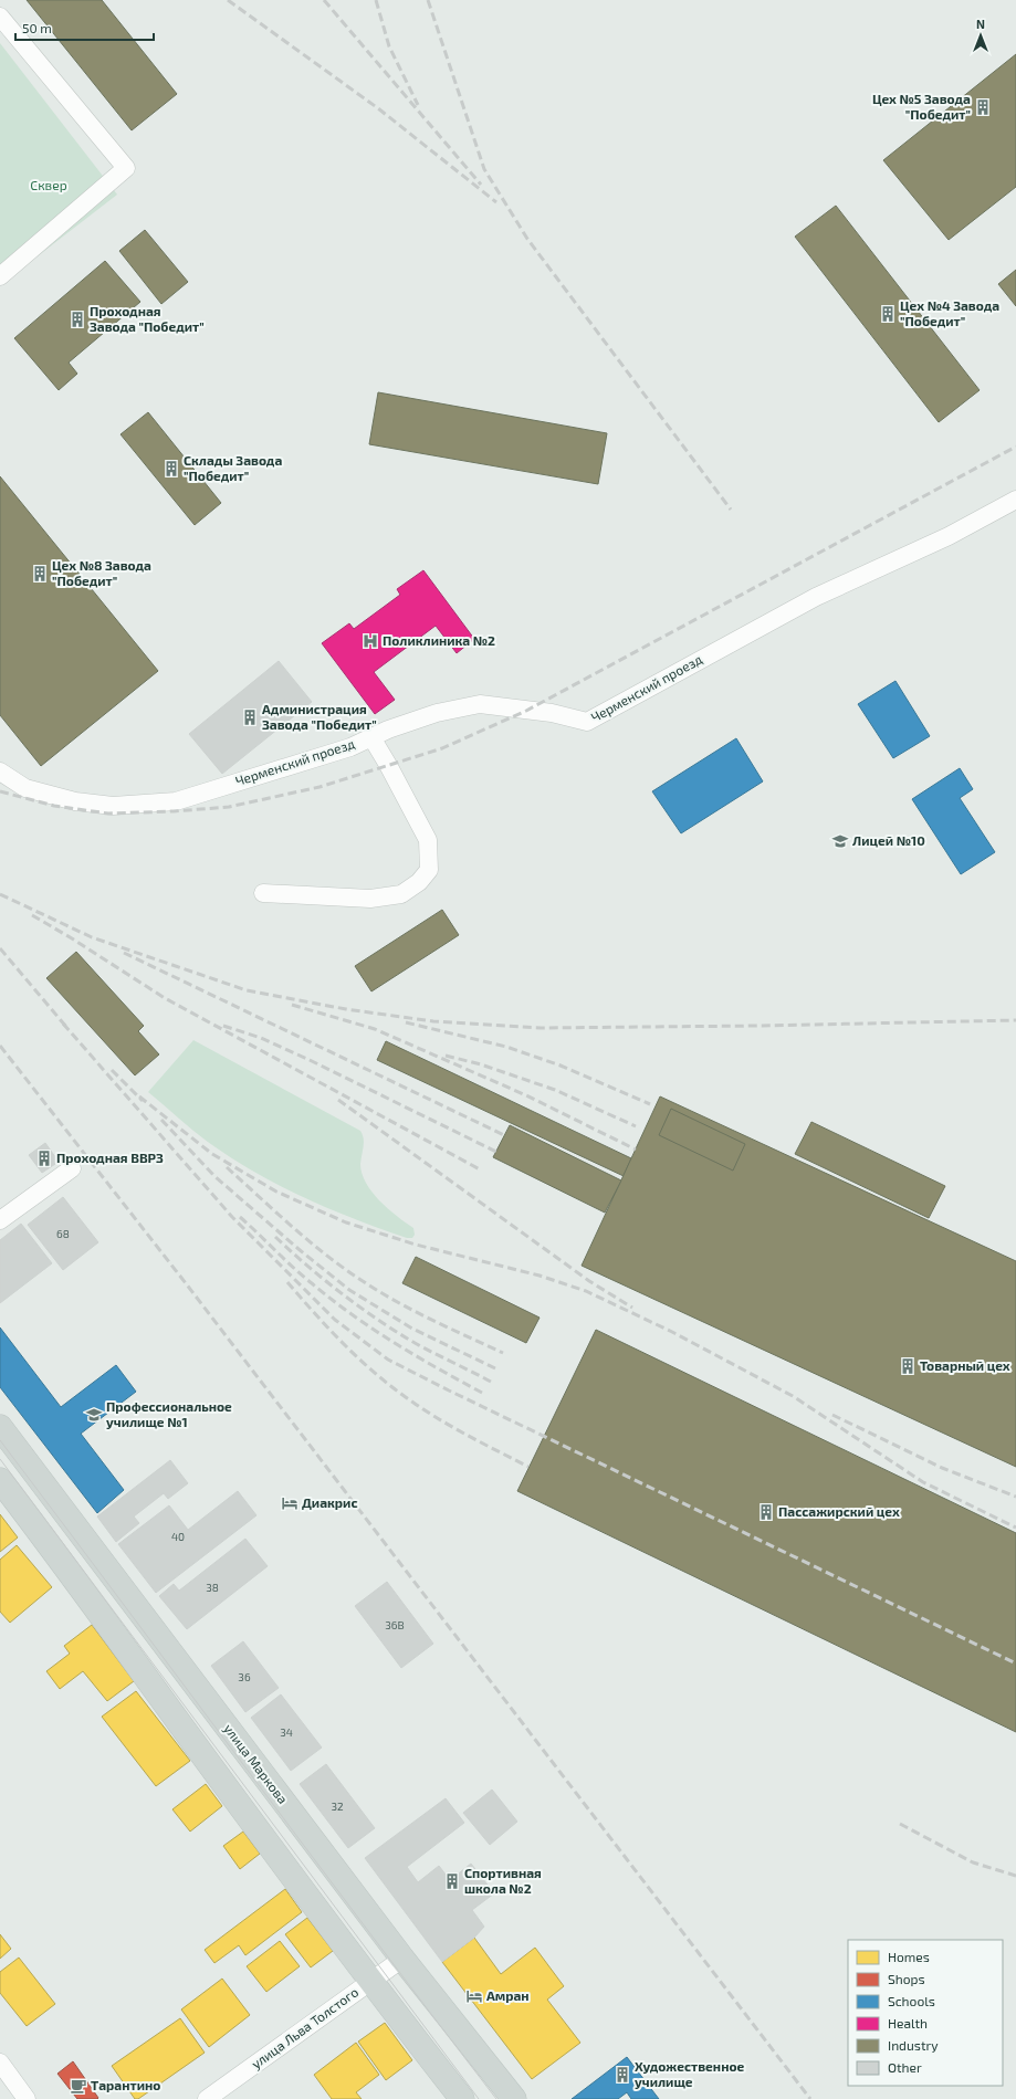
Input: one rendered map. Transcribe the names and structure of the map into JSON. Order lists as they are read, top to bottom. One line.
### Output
{"streets":{"main road":["улица Маркова"],"street":["Черменский проезд","улица Льва Толстого"]},"crossings":[["улица Маркова","улица Льва Толстого"]],"parks":["Сквер"],"places":{"building":["Цех №5 Завода \"Победит\"","Цех №4 Завода \"Победит\"","Проходная Завода \"Победит\"","Склады Завода \"Победит\"","Цех №8 Завода \"Победит\"","Администрация Завода \"Победит\"","Проходная ВВРЗ","Товарный цех","Пассажирский цех","Спортивная школа №2","Художественное училище"],"hospital":["Поликлиника №2"],"school or university":["Лицей №10","Профессиональное училище №1"],"hotel":["Диакрис","Амран"],"cafe":["Тарантино"]},"house_numbers":["68","40","38","36В","36","34","32"],"legend":["Homes","Shops","Schools","Health","Industry","Other"],"scale_bar":"50 m","north":"top"}
